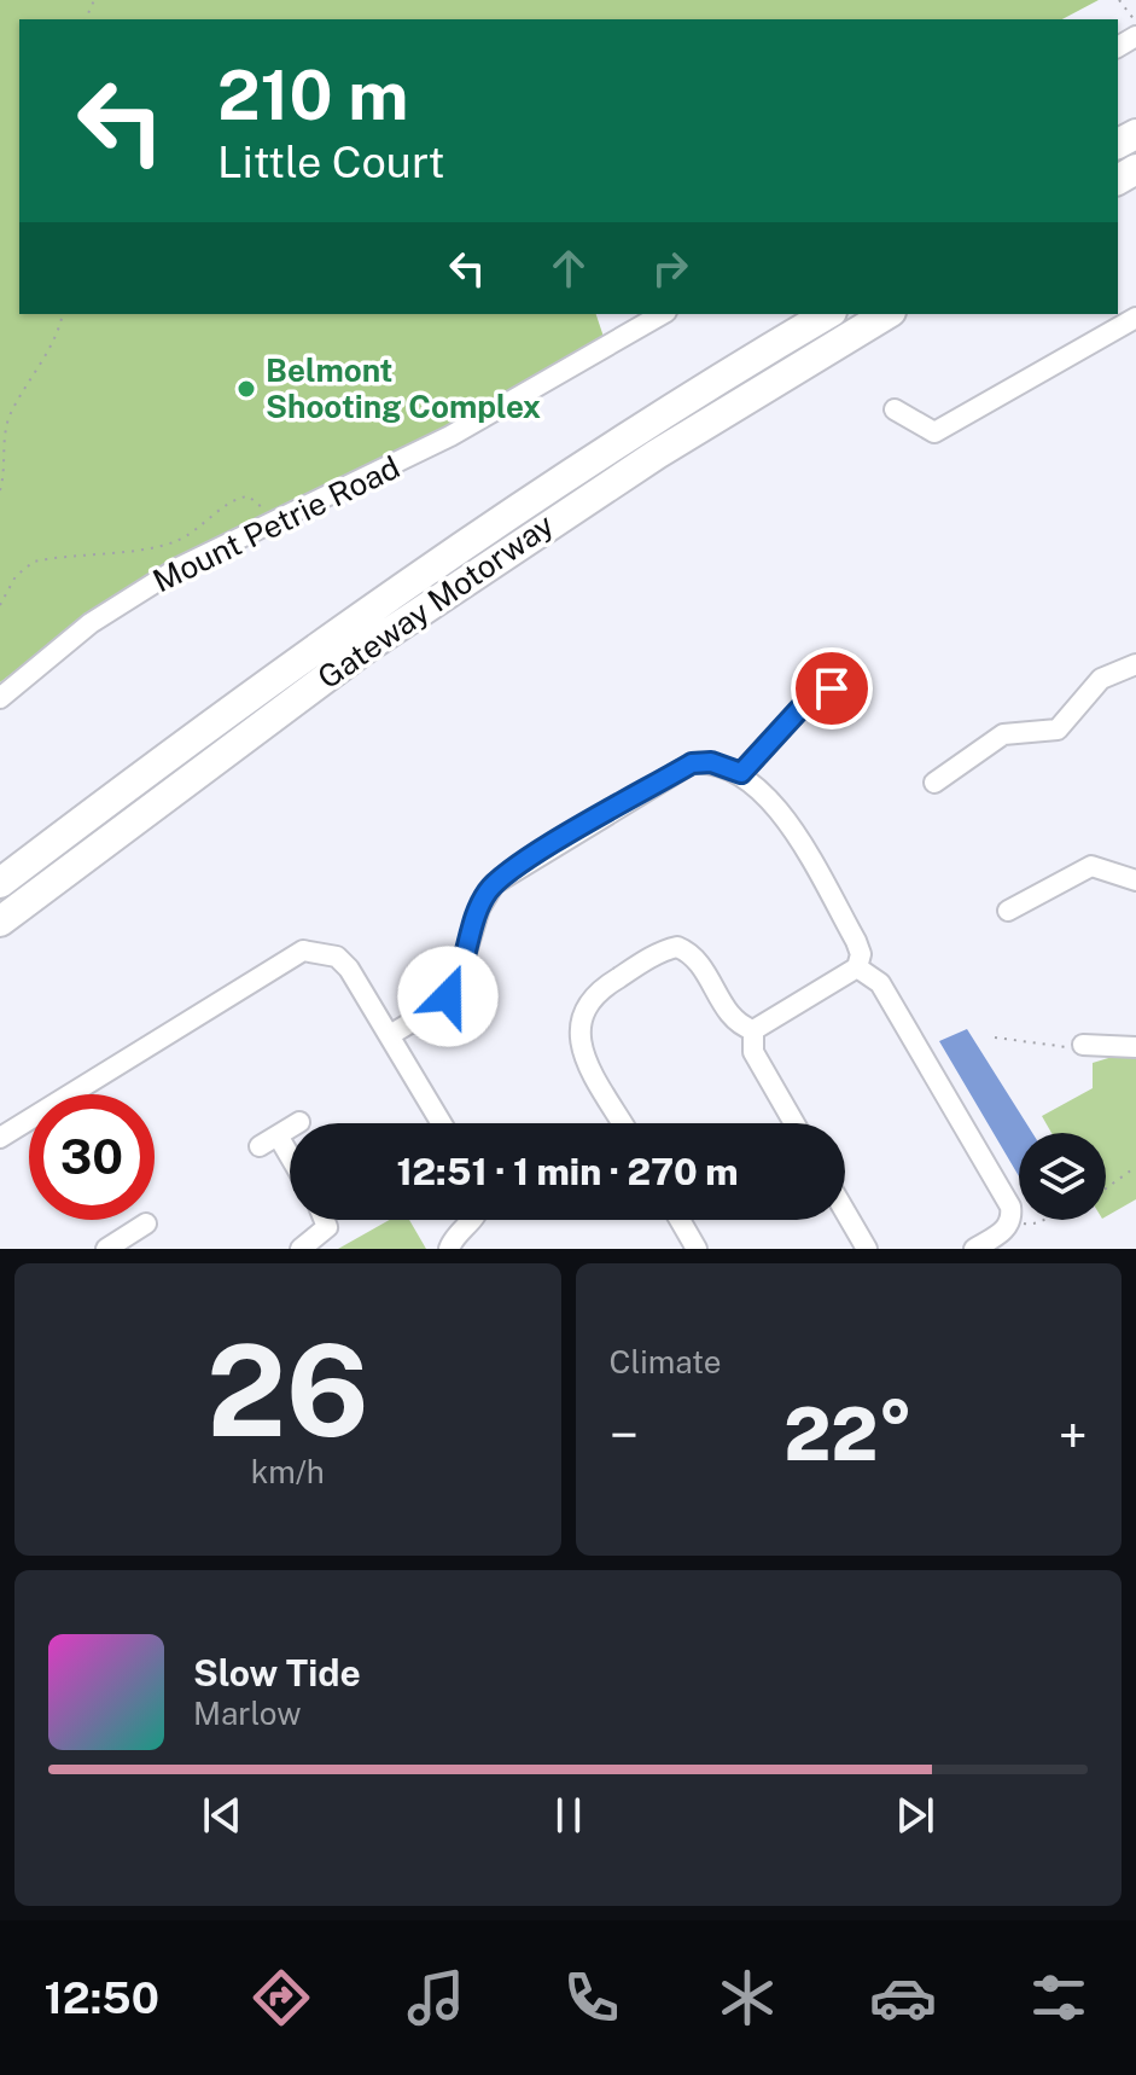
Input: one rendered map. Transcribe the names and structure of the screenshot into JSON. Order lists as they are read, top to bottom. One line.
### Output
{"streets":{"highway":["Gateway Motorway"],"street":["Mount Petrie Road"]},"places":["Belmont Shooting Complex"],"page":{"turn":["210 m","Little Court"],"limit":"30","trip":"12:51 · 1 min · 270 m","tile":[["26","km/h"],"Climate"],"heat":["−","22°","+"],"song":["Slow Tide","Marlow"],"tabs":"12:50"}}
